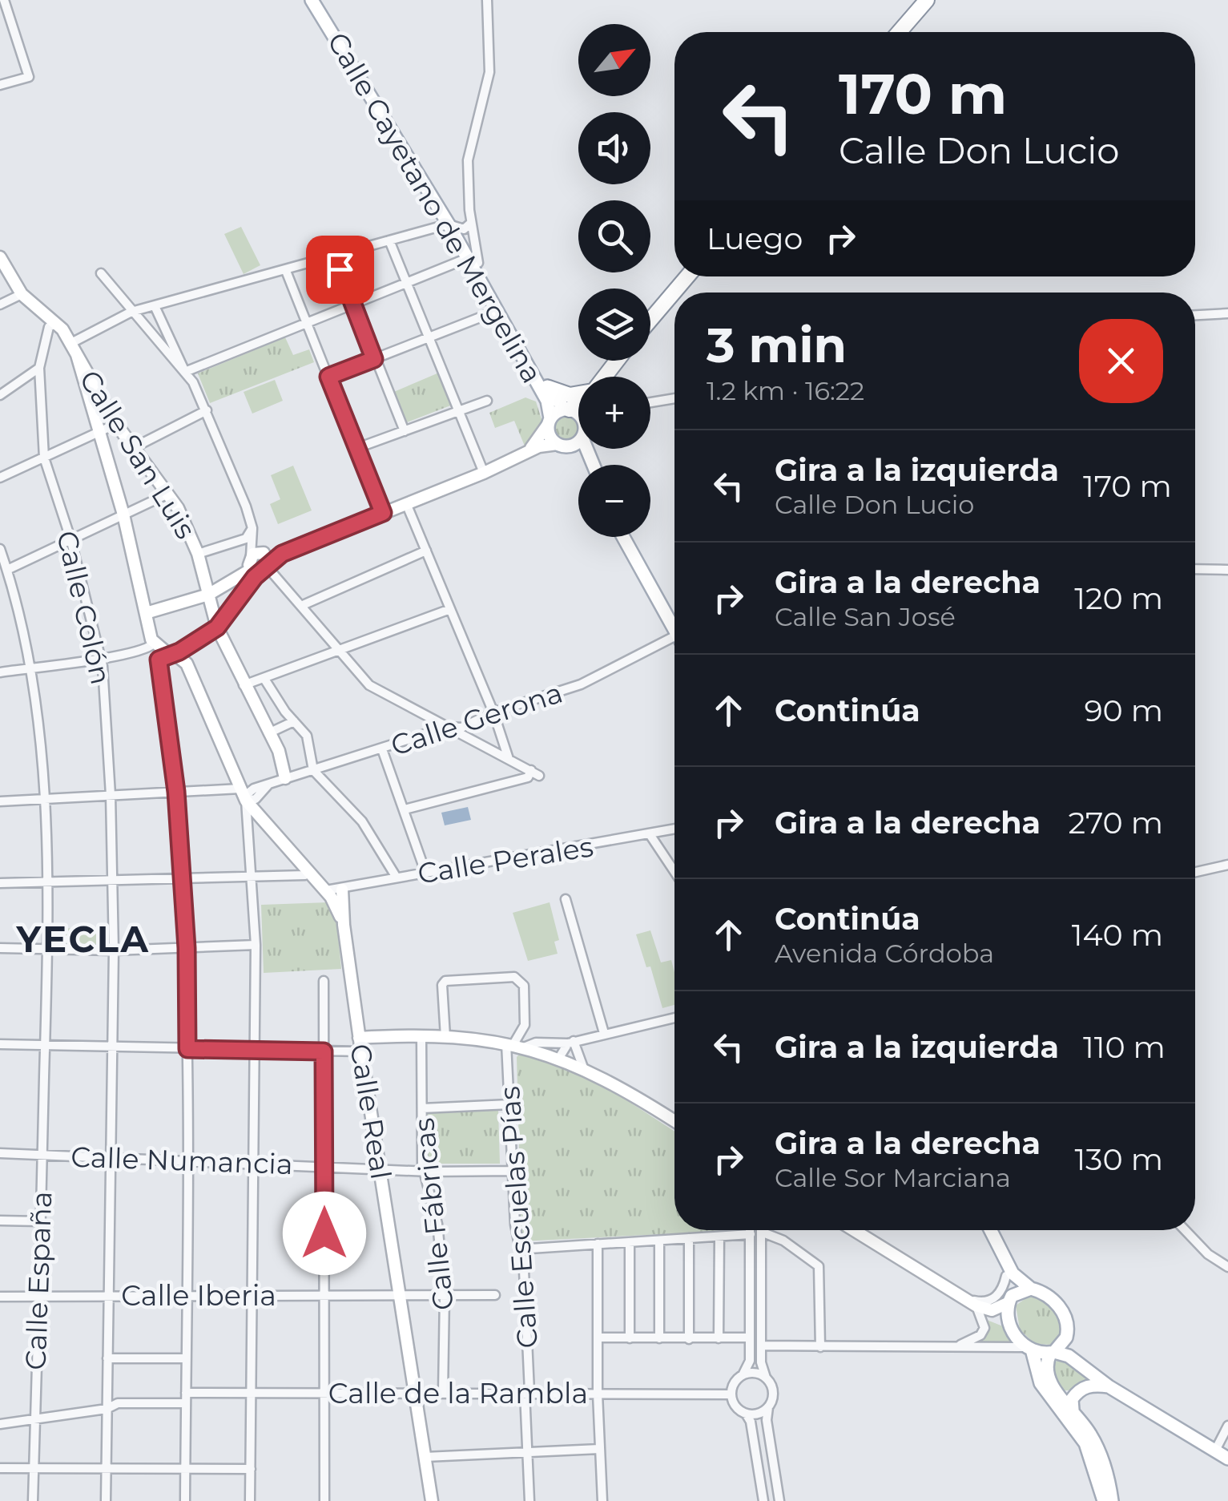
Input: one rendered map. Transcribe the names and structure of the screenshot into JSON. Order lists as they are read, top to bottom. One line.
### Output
{"streets":{"main road":["Calle Cayetano de Mergelina","Calle San Luis","Calle Real"],"street":["Calle Colón","Calle Gerona","Calle Perales","Calle Numancia","Calle Fábricas","Calle Escuelas Pías","Calle España","Calle Iberia","Calle de la Rambla"]},"crossings":[["Calle San Luis","Calle Gerona"],["Calle Colón","Calle Numancia"],["Calle Colón","Calle Iberia"],["Calle Real","Calle Numancia"],["Calle Real","Calle Iberia"],["Calle Real","Calle de la Rambla"],["Calle Numancia","Calle Fábricas"],["Calle Numancia","Calle Escuelas Pías"],["Calle Numancia","Calle España"],["Calle Fábricas","Calle Iberia"],["Calle Fábricas","Calle de la Rambla"],["Calle Escuelas Pías","Calle de la Rambla"],["Calle España","Calle Iberia"]],"districts":["YECLA"],"north":"top right","page":{"map_buttons":["+","−"],"turn":["170 m","Calle Don Lucio"],"then":"Luego","heading":["3 min","1.2 km · 16:22"],"list":[{"name":"Gira a la izquierda","note":"Calle Don Lucio","value":"170 m"},{"name":"Gira a la derecha","note":"Calle San José","value":"120 m"},{"name":"Continúa","value":"90 m"},{"name":"Gira a la derecha","value":"270 m"},{"name":"Continúa","note":"Avenida Córdoba","value":"140 m"},{"name":"Gira a la izquierda","value":"110 m"},{"name":"Gira a la derecha","note":"Calle Sor Marciana","value":"130 m"}]}}
